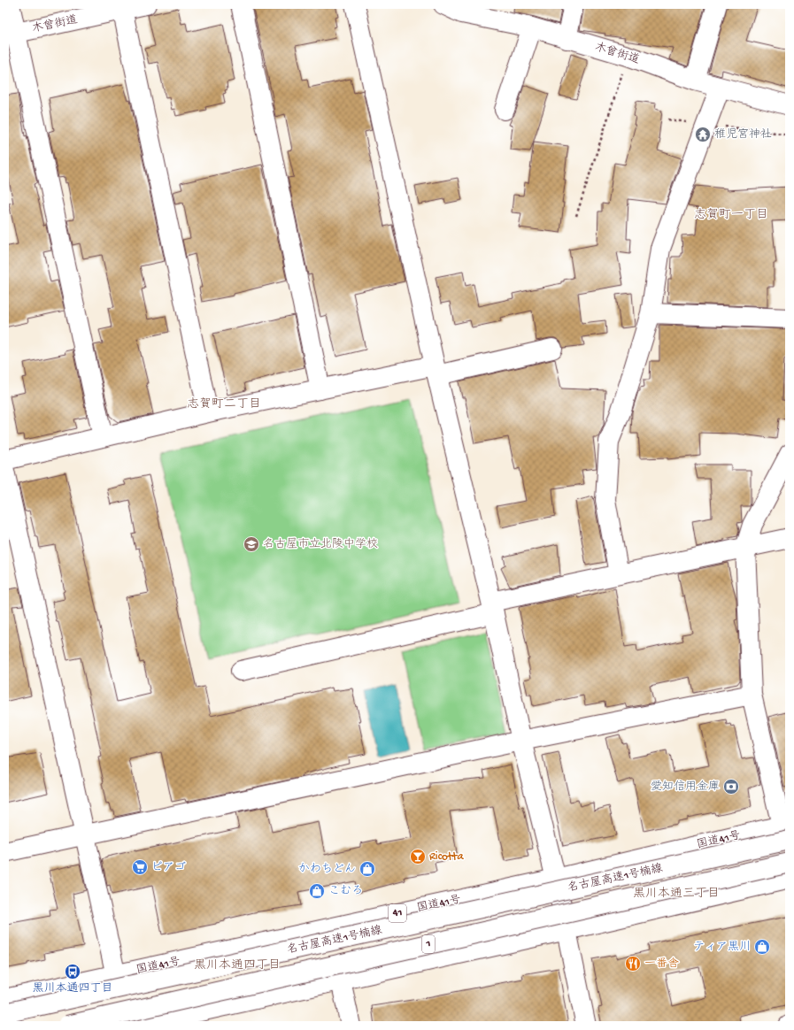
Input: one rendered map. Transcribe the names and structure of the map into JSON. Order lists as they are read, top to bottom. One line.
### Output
{"streets":{"main road":["木曾街道","国道41号","名古屋高速1号楠線","41","1"]},"crossings":[["国道41号","名古屋高速1号楠線"]],"districts":["志賀町一丁目","志賀町二丁目","黒川本通三丁目","黒川本通四丁目"],"places":{"temple":["稚児宮神社"],"school or university":["名古屋市立北陵中学校"],"bank":["愛知信用金庫"],"bar":["Ricotta"],"supermarket":["ピアゴ"],"shop":["かわちどん","こむろ","ティア黒川"],"restaurant":["一番舎"],"bus stop":["黒川本通四丁目"]}}
